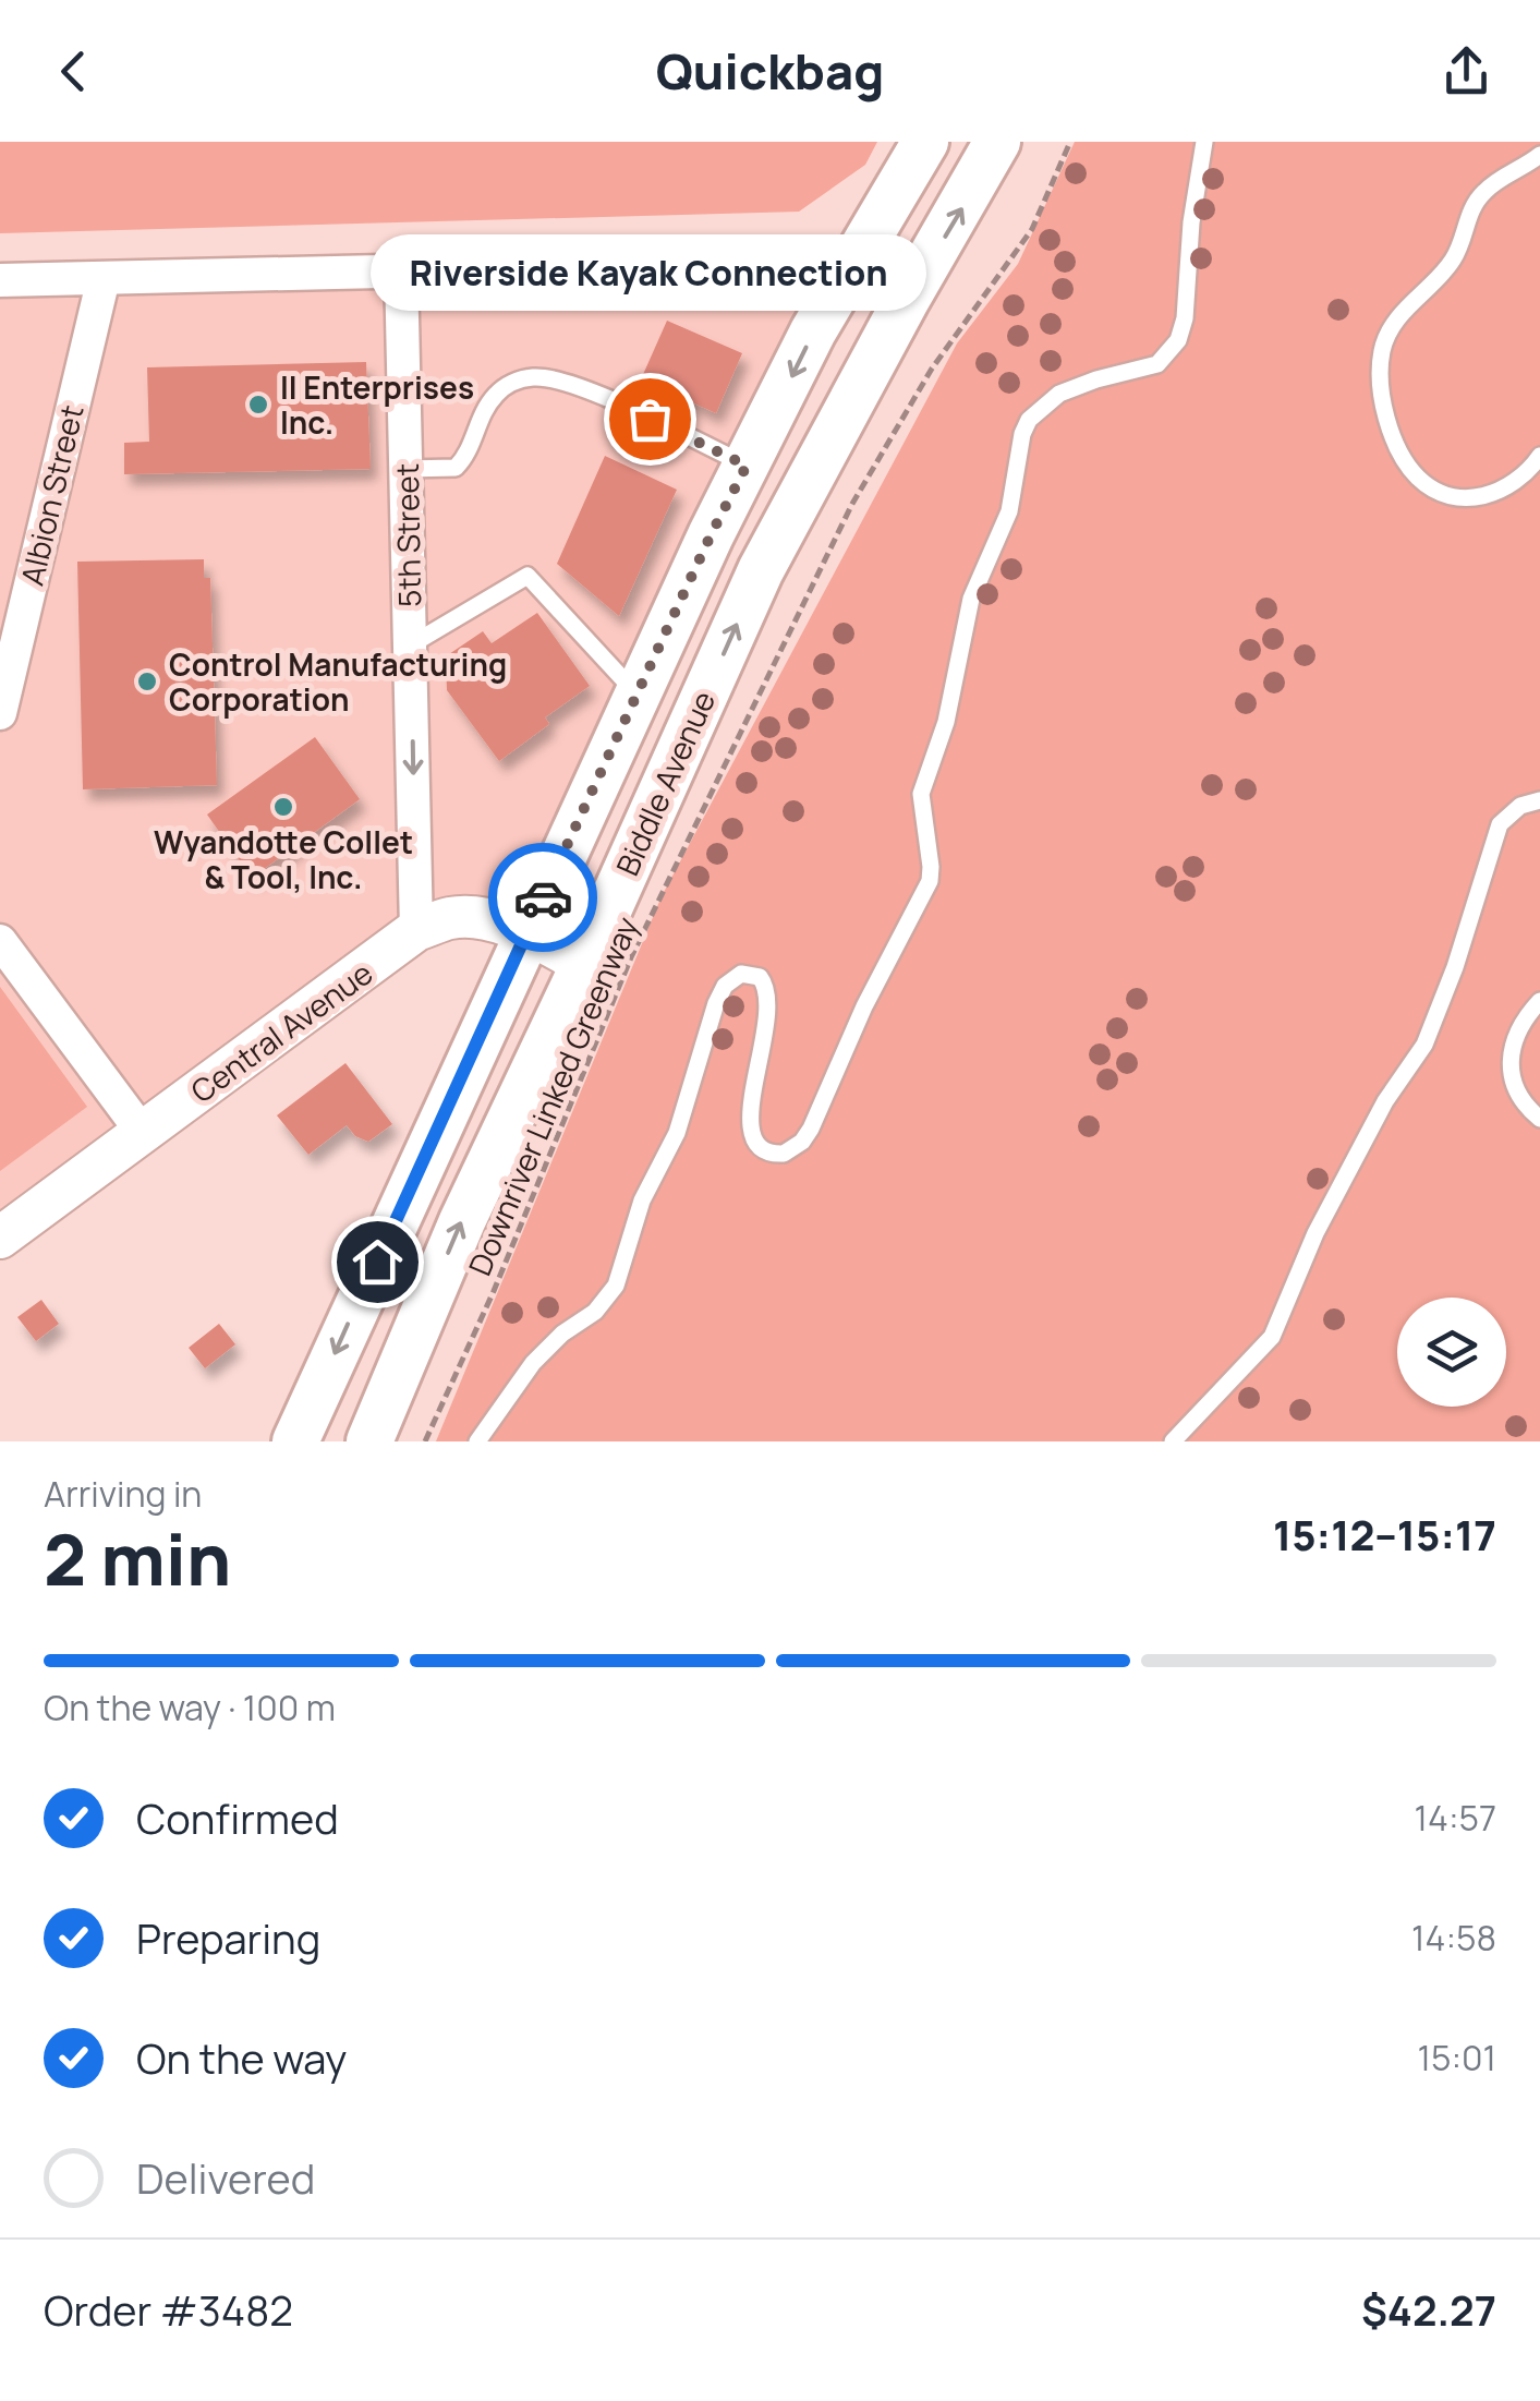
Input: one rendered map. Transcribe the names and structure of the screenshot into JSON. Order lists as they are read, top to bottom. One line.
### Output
{"streets":{"main road":["Biddle Avenue"],"street":["Albion Street","5th Street","Central Avenue"],"path":["Downriver Linked Greenway"]},"crossings":[["5th Street","Central Avenue"],["Biddle Avenue","Central Avenue"]],"one_way":["5th Street"],"places":["II Enterprises Inc.","Riverside Kayak Connection","Control Manufacturing Corporation","Wyandotte Collet & Tool, Inc."],"page":{"header":"Quickbag","bubble":"Riverside Kayak Connection","heading":["2 min","Arriving in","15:12–15:17"],"panel":["Order #3482","$42.27"],"bar":"On the way · 100 m","list":[["Confirmed","14:57"],["Preparing","14:58"],["On the way","15:01"],"Delivered"]}}
